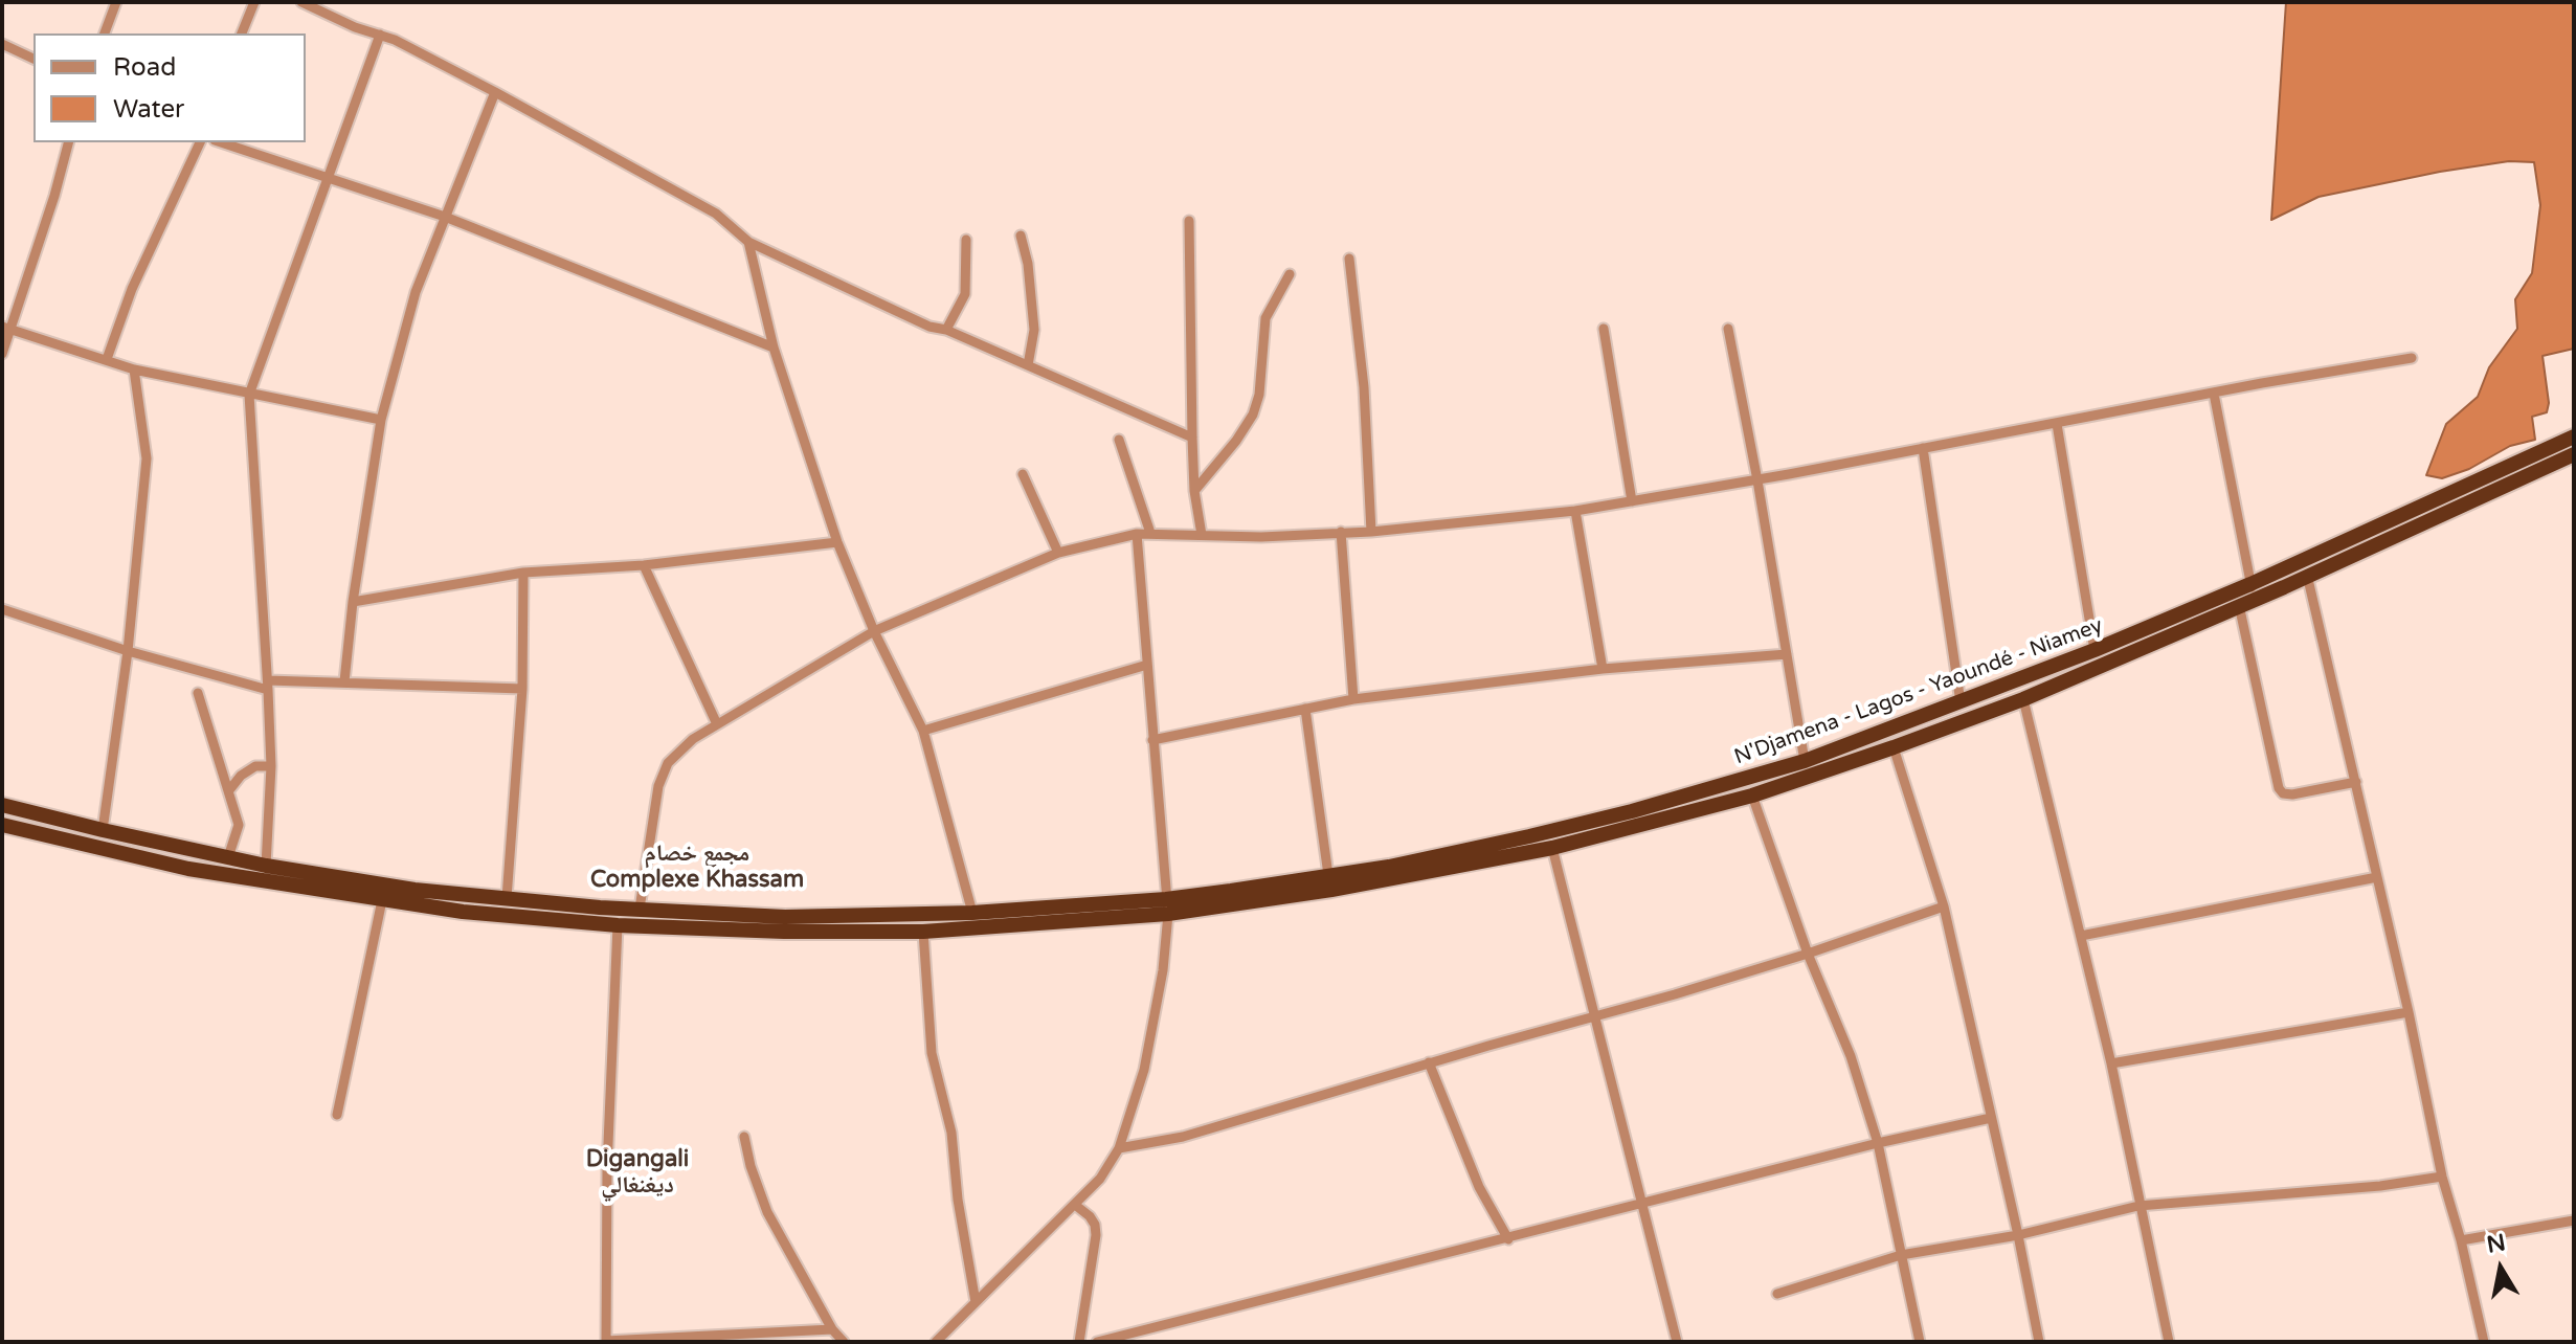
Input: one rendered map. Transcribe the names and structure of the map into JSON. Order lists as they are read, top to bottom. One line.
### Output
{"streets":{"highway":["N'Djamena - Lagos - Yaoundé - Niamey"]},"districts":["مجمع خصام Complexe Khassam","Digangali ديغنغالي"],"legend":["Road","Water"],"north":"top"}
